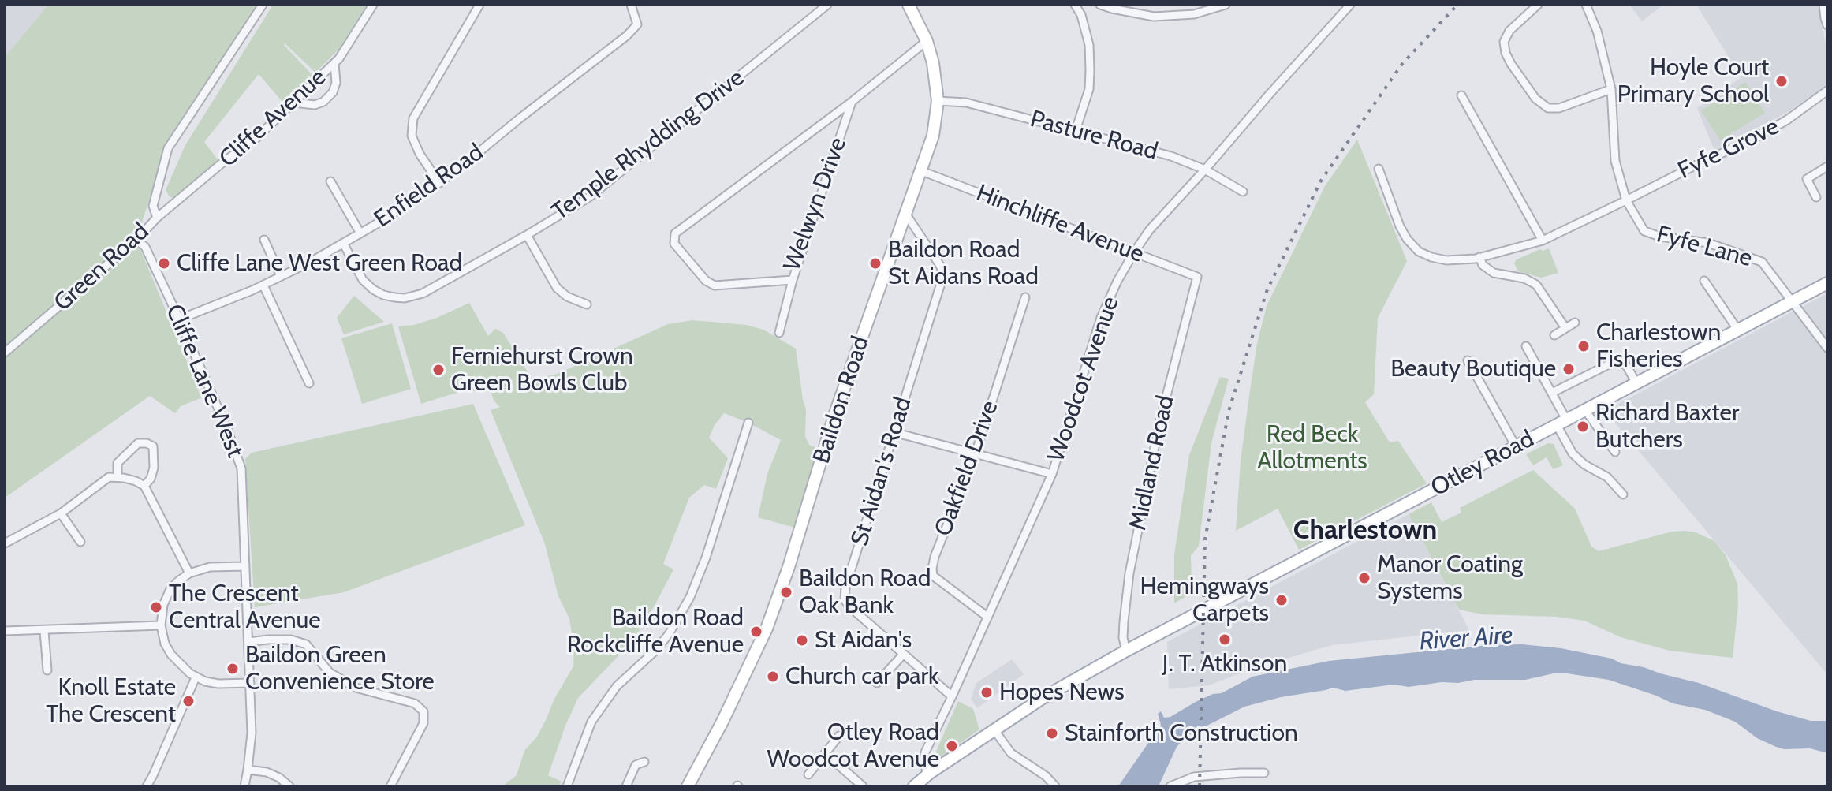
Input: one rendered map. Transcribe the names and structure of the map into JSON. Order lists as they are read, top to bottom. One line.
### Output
{"streets":{"main road":["Baildon Road","Otley Road"],"street":["Cliffe Avenue","Pasture Road","Temple Rhydding Drive","Fyfe Grove","Enfield Road","Welwyn Drive","Hinchliffe Avenue","Fyfe Lane","Green Road","Woodcot Avenue","Cliffe Lane West","Midland Road","Oakfield Drive","St Aidan's Road"]},"crossings":[["Cliffe Avenue","Green Road"],["Pasture Road","Woodcot Avenue"],["Pasture Road","Baildon Road"],["Temple Rhydding Drive","Enfield Road"],["Fyfe Grove","Fyfe Lane"],["Enfield Road","Cliffe Lane West"],["Hinchliffe Avenue","Woodcot Avenue"],["Hinchliffe Avenue","Baildon Road"],["Hinchliffe Avenue","Midland Road"],["Fyfe Lane","Otley Road"],["Green Road","Cliffe Lane West"],["Woodcot Avenue","Otley Road"],["Woodcot Avenue","Oakfield Drive"],["Woodcot Avenue","St Aidan's Road"],["Baildon Road","St Aidan's Road"],["Midland Road","Otley Road"]],"districts":["Charlestown"],"water":["River Aire"],"parks":["Red Beck Allotments"],"places":["Hoyle Court Primary School","Cliffe Lane West Green Road","Baildon Road St Aidans Road","Charlestown Fisheries","Beauty Boutique","Ferniehurst Crown Green Bowls Club","Richard Baxter Butchers","Manor Coating Systems","Baildon Road Oak Bank","Hemingways Carpets","The Crescent Central Avenue","Baildon Road Rockcliffe Avenue","J. T. Atkinson","St Aidan's","Baildon Green Convenience Store","Church car park","Hopes News","Knoll Estate The Crescent","Stainforth Construction","Otley Road Woodcot Avenue"]}
